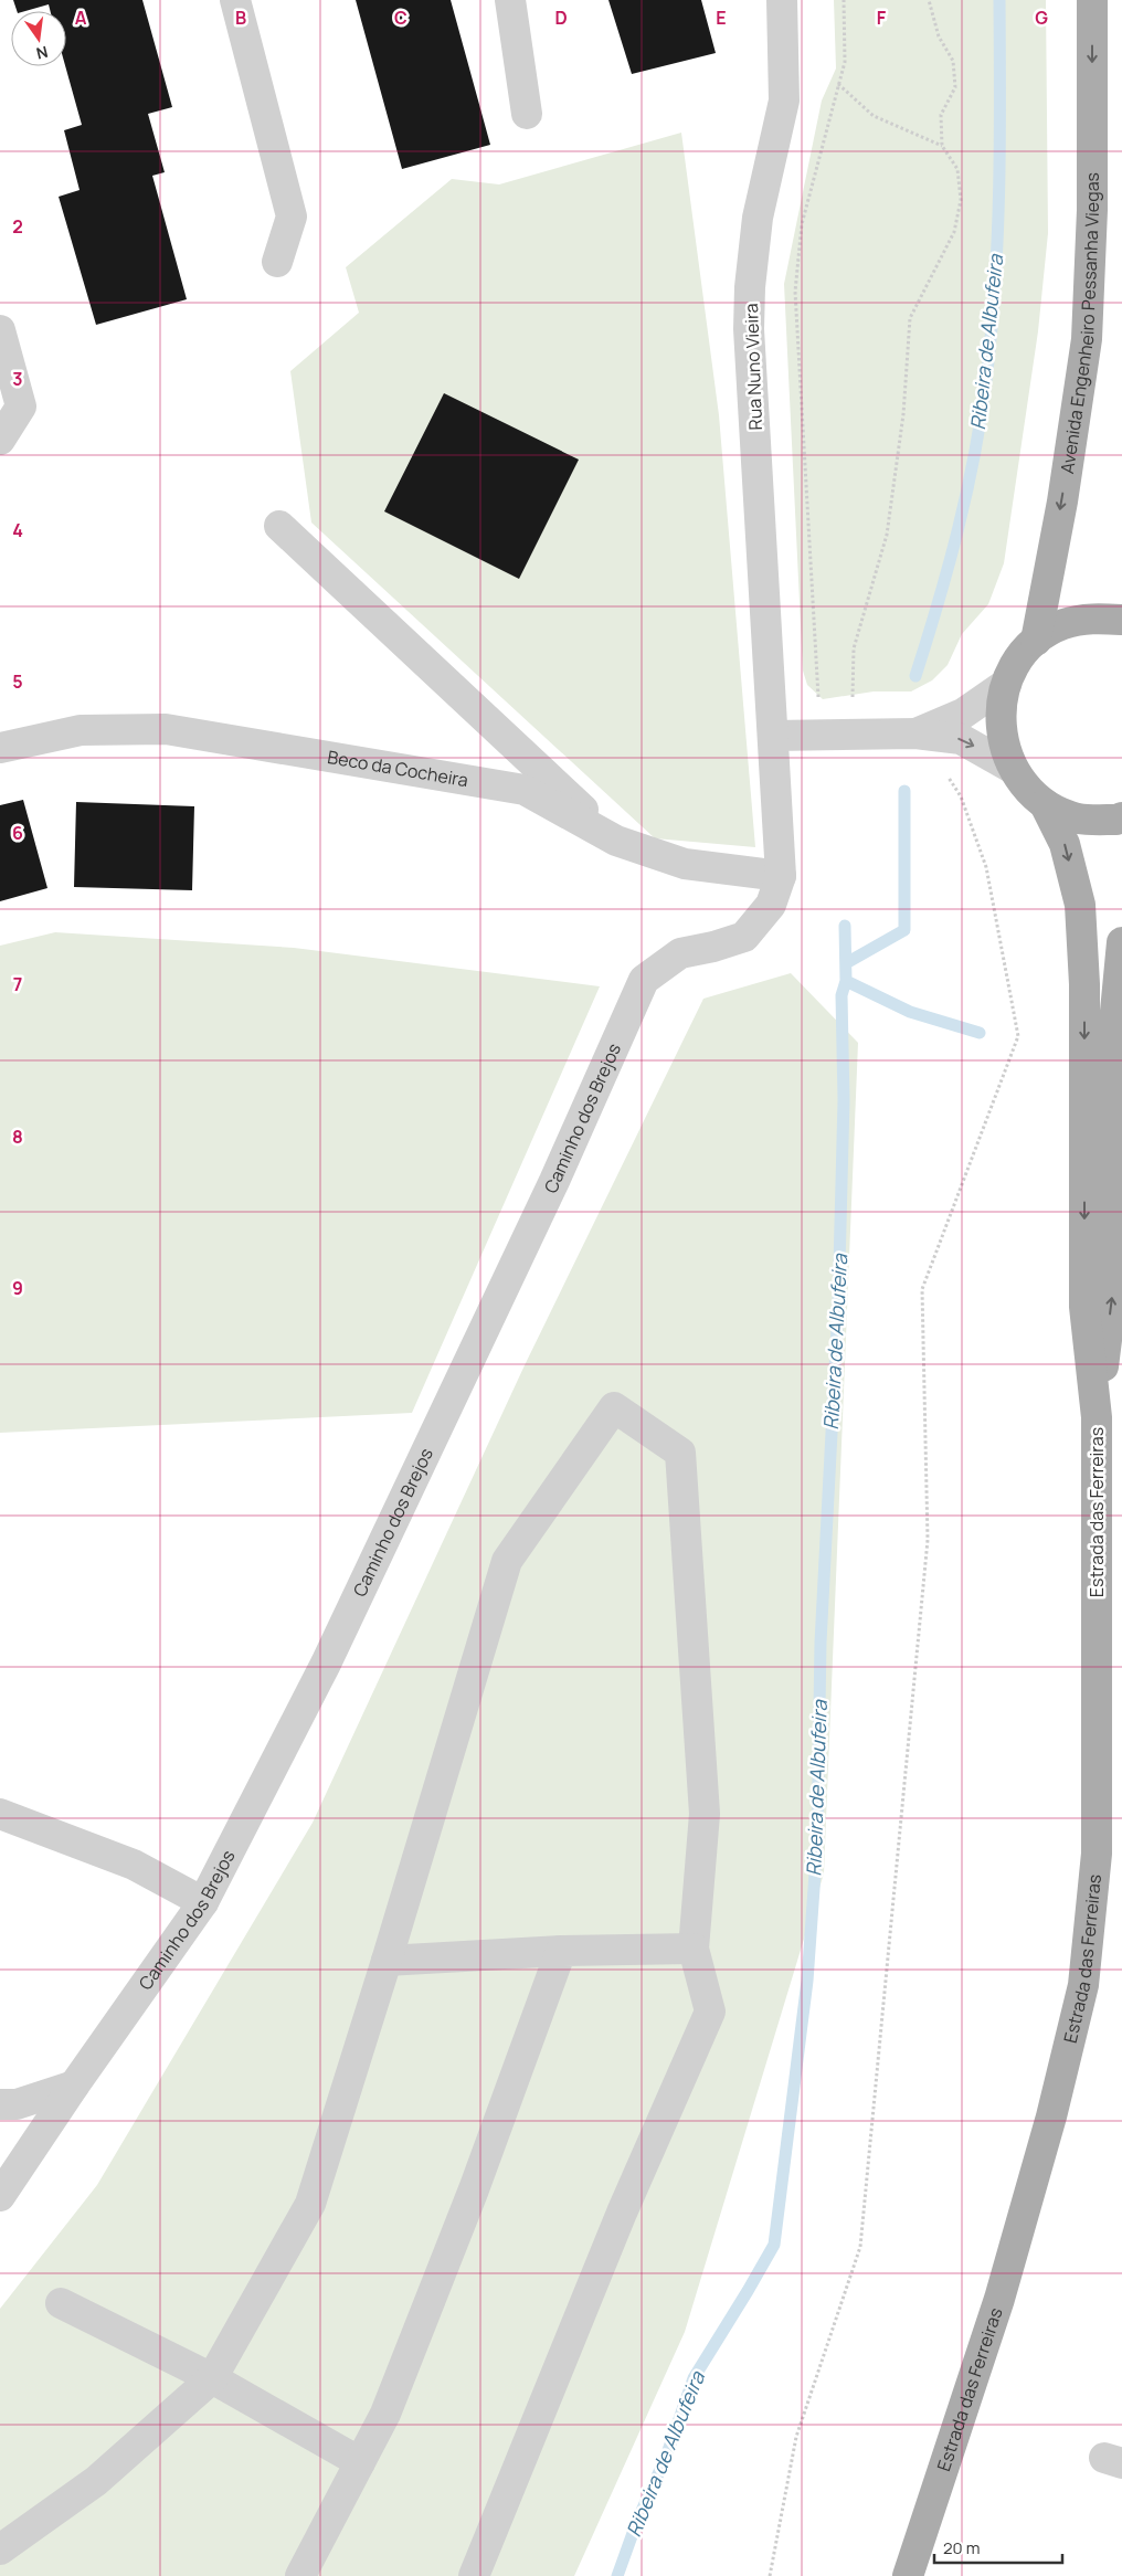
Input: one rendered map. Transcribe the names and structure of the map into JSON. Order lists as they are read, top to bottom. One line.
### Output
{"streets":{"main road":["Avenida Engenheiro Pessanha Viegas","Estrada das Ferreiras"],"street":["Rua Nuno Vieira","Beco da Cocheira","Caminho dos Brejos"]},"crossings":[["Rua Nuno Vieira","Beco da Cocheira"],["Rua Nuno Vieira","Caminho dos Brejos"],["Beco da Cocheira","Caminho dos Brejos"]],"one_way":["Avenida Engenheiro Pessanha Viegas"],"water":["Ribeira de Albufeira"],"scale_bar":"20 m","north":"bottom","grid":{"columns":["A","B","C","D","E","F","G"],"rows":["2","3","4","5","6","7","8","9"]}}
